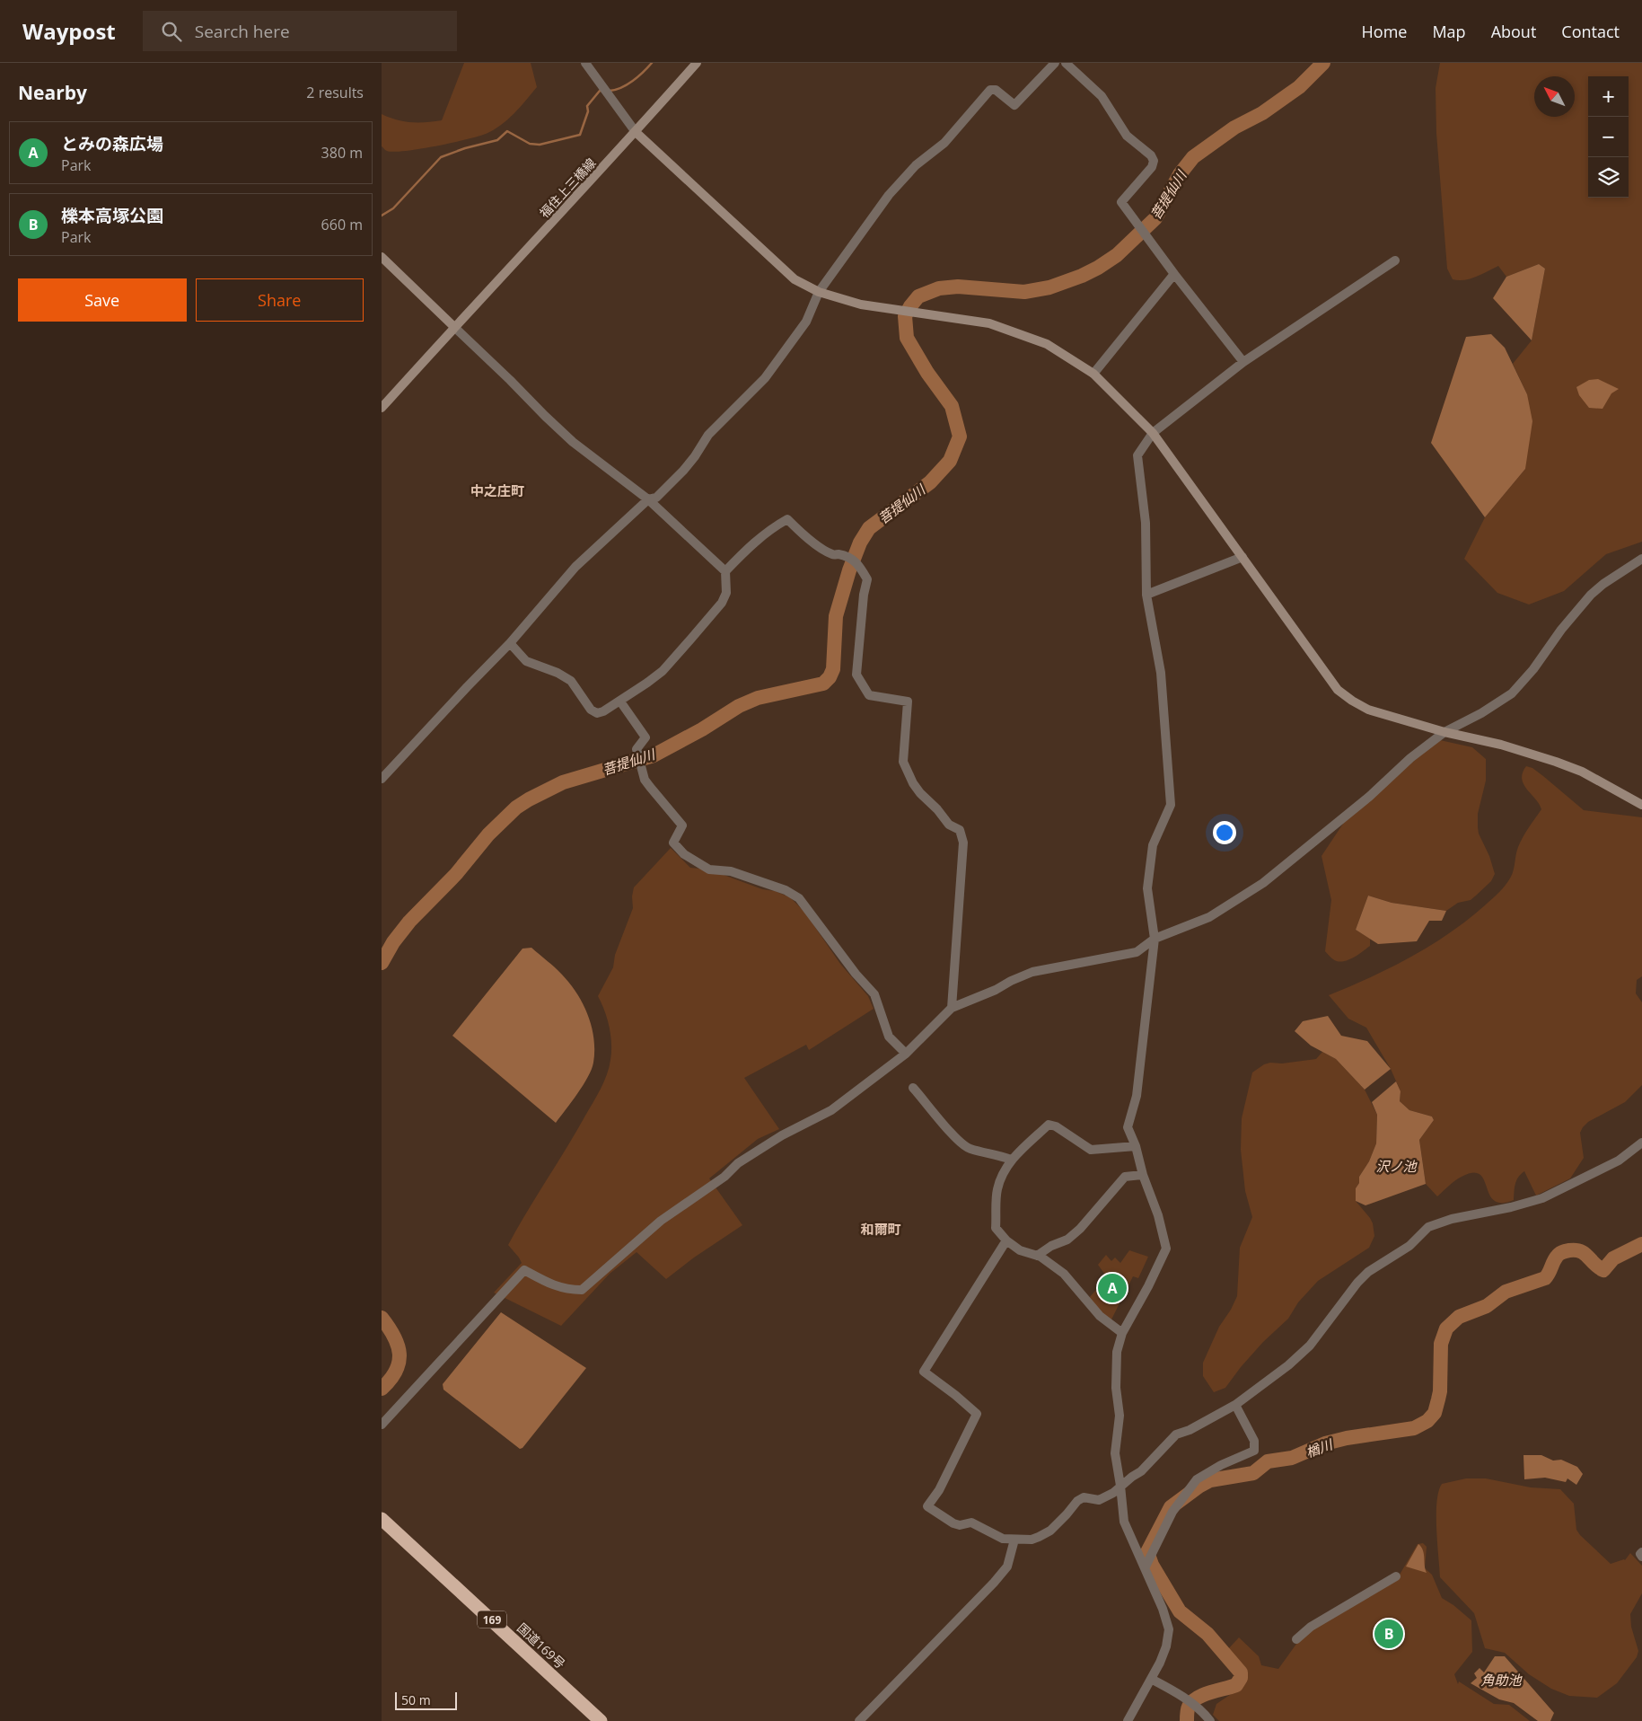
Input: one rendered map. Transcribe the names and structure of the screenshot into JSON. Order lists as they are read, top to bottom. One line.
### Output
{"streets":{"highway":["169","国道169号"],"street":["福住上三橋線"]},"districts":["中之庄町","和爾町"],"water":["菩提仙川","沢ノ池","楢川","角助池"],"scale_bar":"50 m","north":"top left","page":{"header":"Waypost","search":"Search here","nav":["Home","Map","About","Contact"],"heading":["Nearby","2 results"],"map_buttons":["+","−"],"list":[{"mark":"A","name":"とみの森広場","note":"Park","value":"380 m"},{"mark":"B","name":"櫟本高塚公園","note":"Park","value":"660 m"}],"buttons":["Save","Share"],"pins":["A","B"],"scale":"50 m"}}
